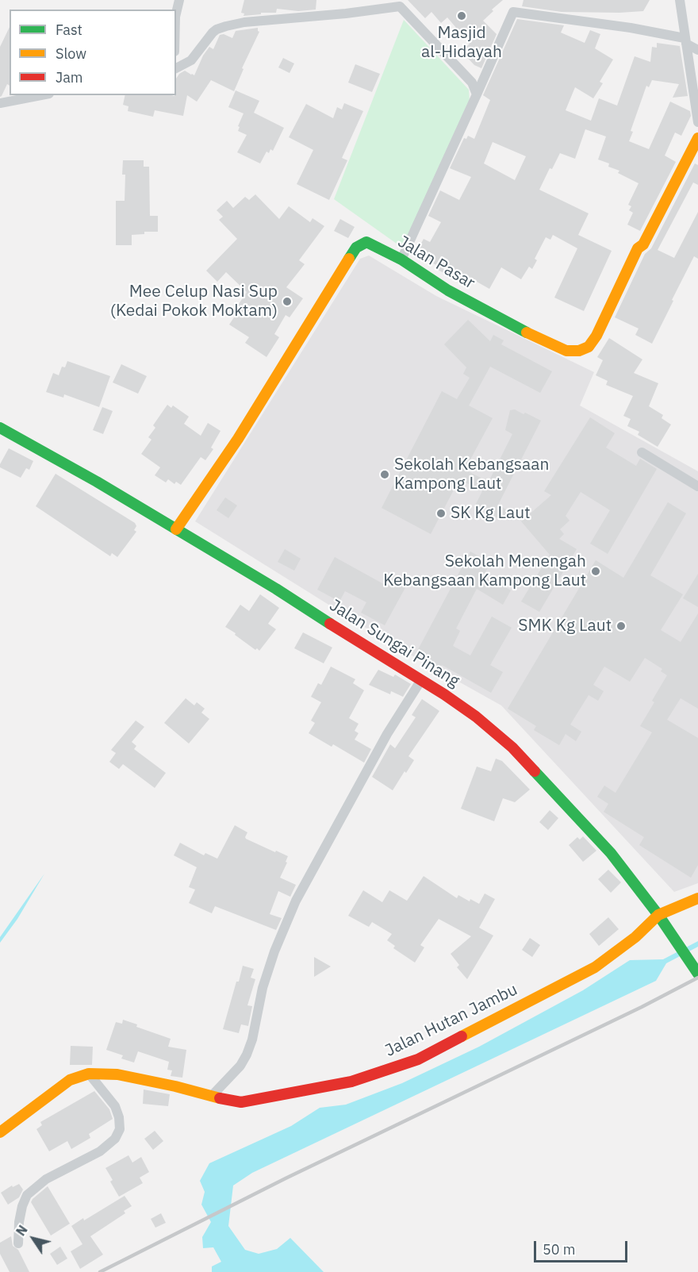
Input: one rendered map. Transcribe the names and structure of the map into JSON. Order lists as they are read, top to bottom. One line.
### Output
{"streets":{"street":["Jalan Pasar","Jalan Sungai Pinang","Jalan Hutan Jambu"]},"crossings":[["Jalan Pasar","Jalan Sungai Pinang"],["Jalan Sungai Pinang","Jalan Hutan Jambu"]],"places":["Masjid al-Hidayah","Mee Celup Nasi Sup (Kedai Pokok Moktam)","Sekolah Kebangsaan Kampong Laut","SK Kg Laut","Sekolah Menengah Kebangsaan Kampong Laut","SMK Kg Laut"],"legend":["Fast","Slow","Jam"],"scale_bar":"50 m","north":"top left"}
